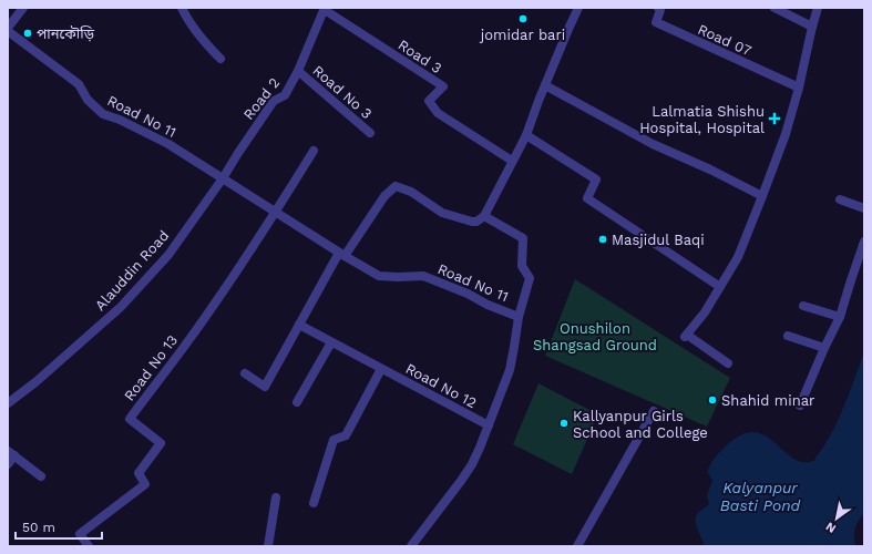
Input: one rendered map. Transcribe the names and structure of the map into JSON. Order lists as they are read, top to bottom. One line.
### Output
{"streets":{"street":["Road 07","Road 3","Road No 3","Road 2","Road No 11","Alauddin Road","Road No 13","Road No 12"]},"crossings":[["Road 3","Road 2"],["Road No 3","Road 2"],["Road 2","Road No 11"],["Road 2","Alauddin Road"],["Road No 11","Alauddin Road"],["Road No 11","Road No 13"]],"water":["Kalyanpur Basti Pond"],"parks":["Onushilon Shangsad Ground"],"places":{"other":["jomidar bari","পানকৌড়ি","Masjidul Baqi","Shahid minar","Kallyanpur Girls School and College"],"health":["Lalmatia Shishu Hospital, Hospital"]},"scale_bar":"50 m","north":"bottom left"}
